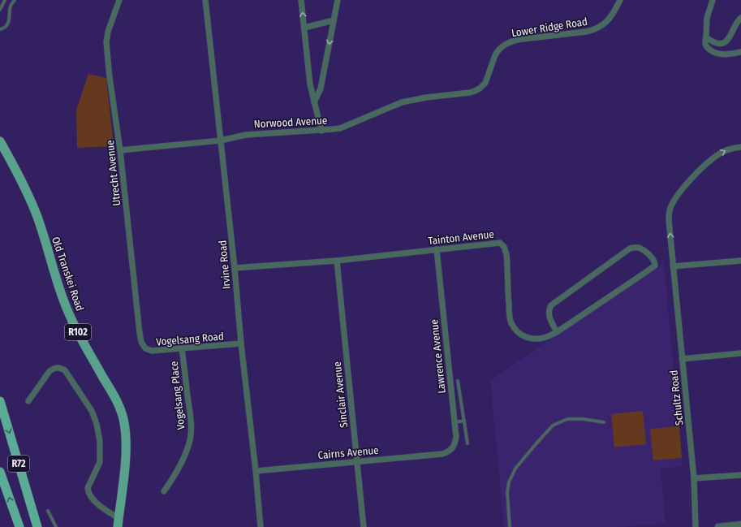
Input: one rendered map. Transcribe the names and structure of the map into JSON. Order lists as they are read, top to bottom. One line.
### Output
{"streets":{"highway":["R72"],"main road":["Old Transkei Road","R102"],"street":["Lower Ridge Road","Norwood Avenue","Utrecht Avenue","Tainton Avenue","Irvine Road","Vogelsang Road","Lawrence Avenue","Sinclair Avenue","Vogelsang Place","Schultz Road","Cairns Avenue"]},"crossings":[["Lower Ridge Road","Norwood Avenue"],["Norwood Avenue","Utrecht Avenue"],["Norwood Avenue","Irvine Road"],["Utrecht Avenue","Vogelsang Road"],["Tainton Avenue","Irvine Road"],["Tainton Avenue","Lawrence Avenue"],["Tainton Avenue","Sinclair Avenue"],["Irvine Road","Vogelsang Road"],["Irvine Road","Cairns Avenue"],["Vogelsang Road","Vogelsang Place"],["Lawrence Avenue","Cairns Avenue"],["Sinclair Avenue","Cairns Avenue"]]}
